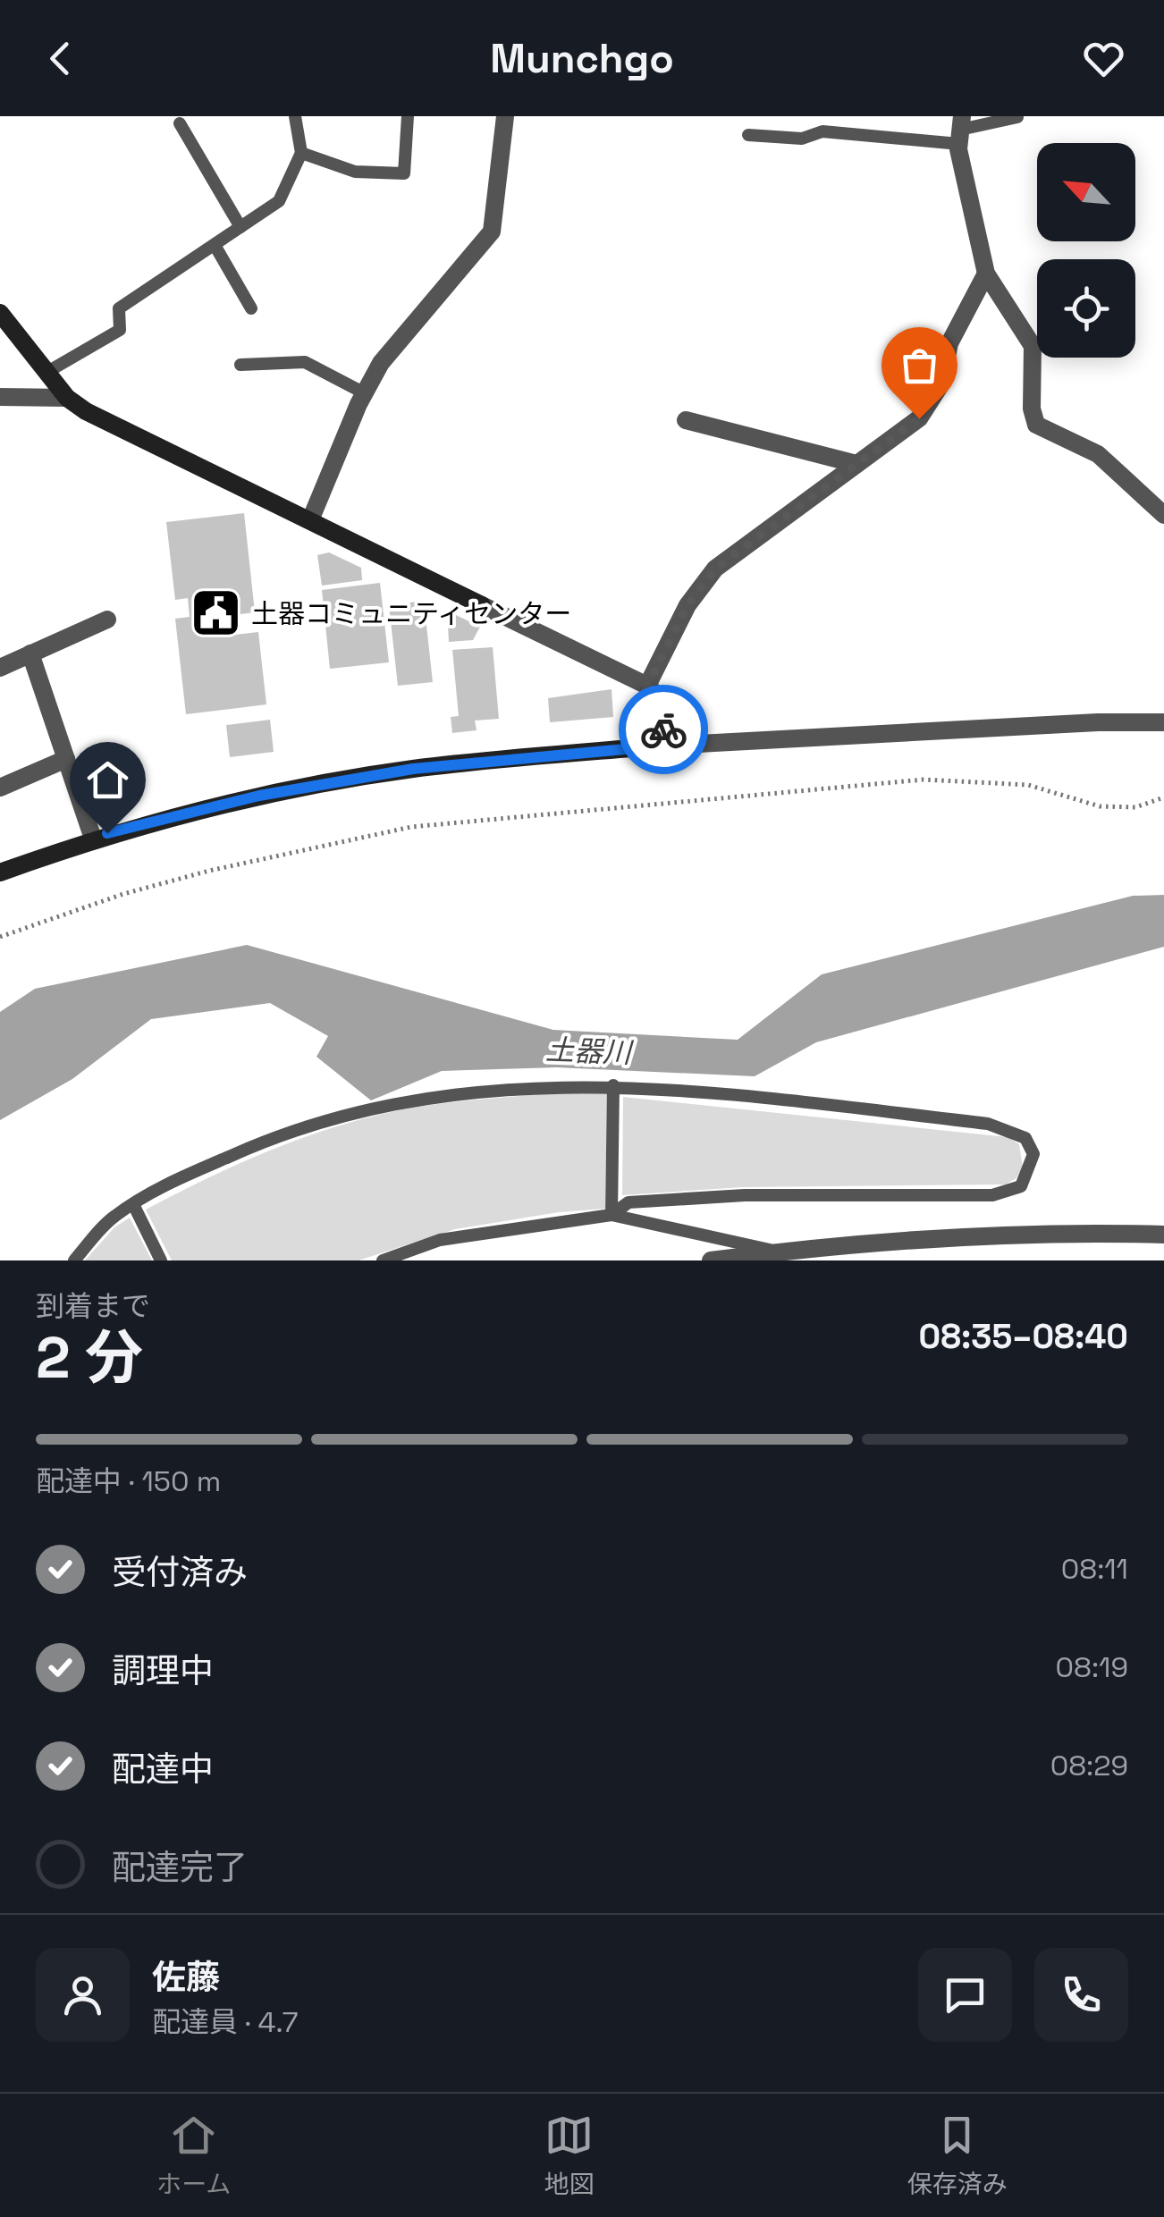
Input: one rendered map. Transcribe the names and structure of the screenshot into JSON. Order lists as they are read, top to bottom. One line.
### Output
{"water":["土器川"],"places":{"public building":["土器コミュニティセンター"]},"north":"top left","page":{"header":"Munchgo","heading":["2 分","到着まで","08:35–08:40"],"panel":["佐藤","配達員 · 4.7"],"bar":"配達中 · 150 m","list":[["受付済み","08:11"],["調理中","08:19"],["配達中","08:29"],"配達完了"],"tabs":["ホーム","地図","保存済み"]}}
